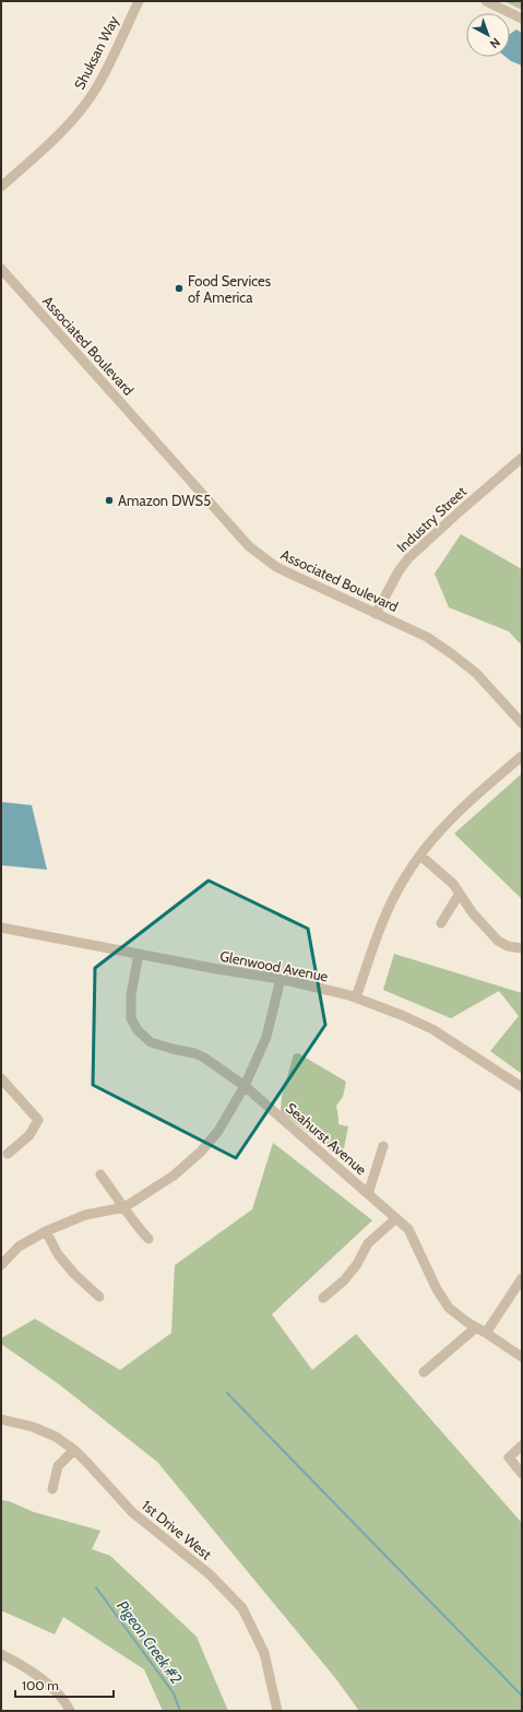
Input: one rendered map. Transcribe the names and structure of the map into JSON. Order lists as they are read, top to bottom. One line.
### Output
{"streets":{"street":["Shuksan Way","Associated Boulevard","Industry Street","Glenwood Avenue","Seahurst Avenue","1st Drive West"]},"crossings":[["Associated Boulevard","Industry Street"],["Glenwood Avenue","Seahurst Avenue"]],"water":["Pigeon Creek #2"],"places":["Food Services of America","Amazon DWS5"],"scale_bar":"100 m","north":"bottom right"}
